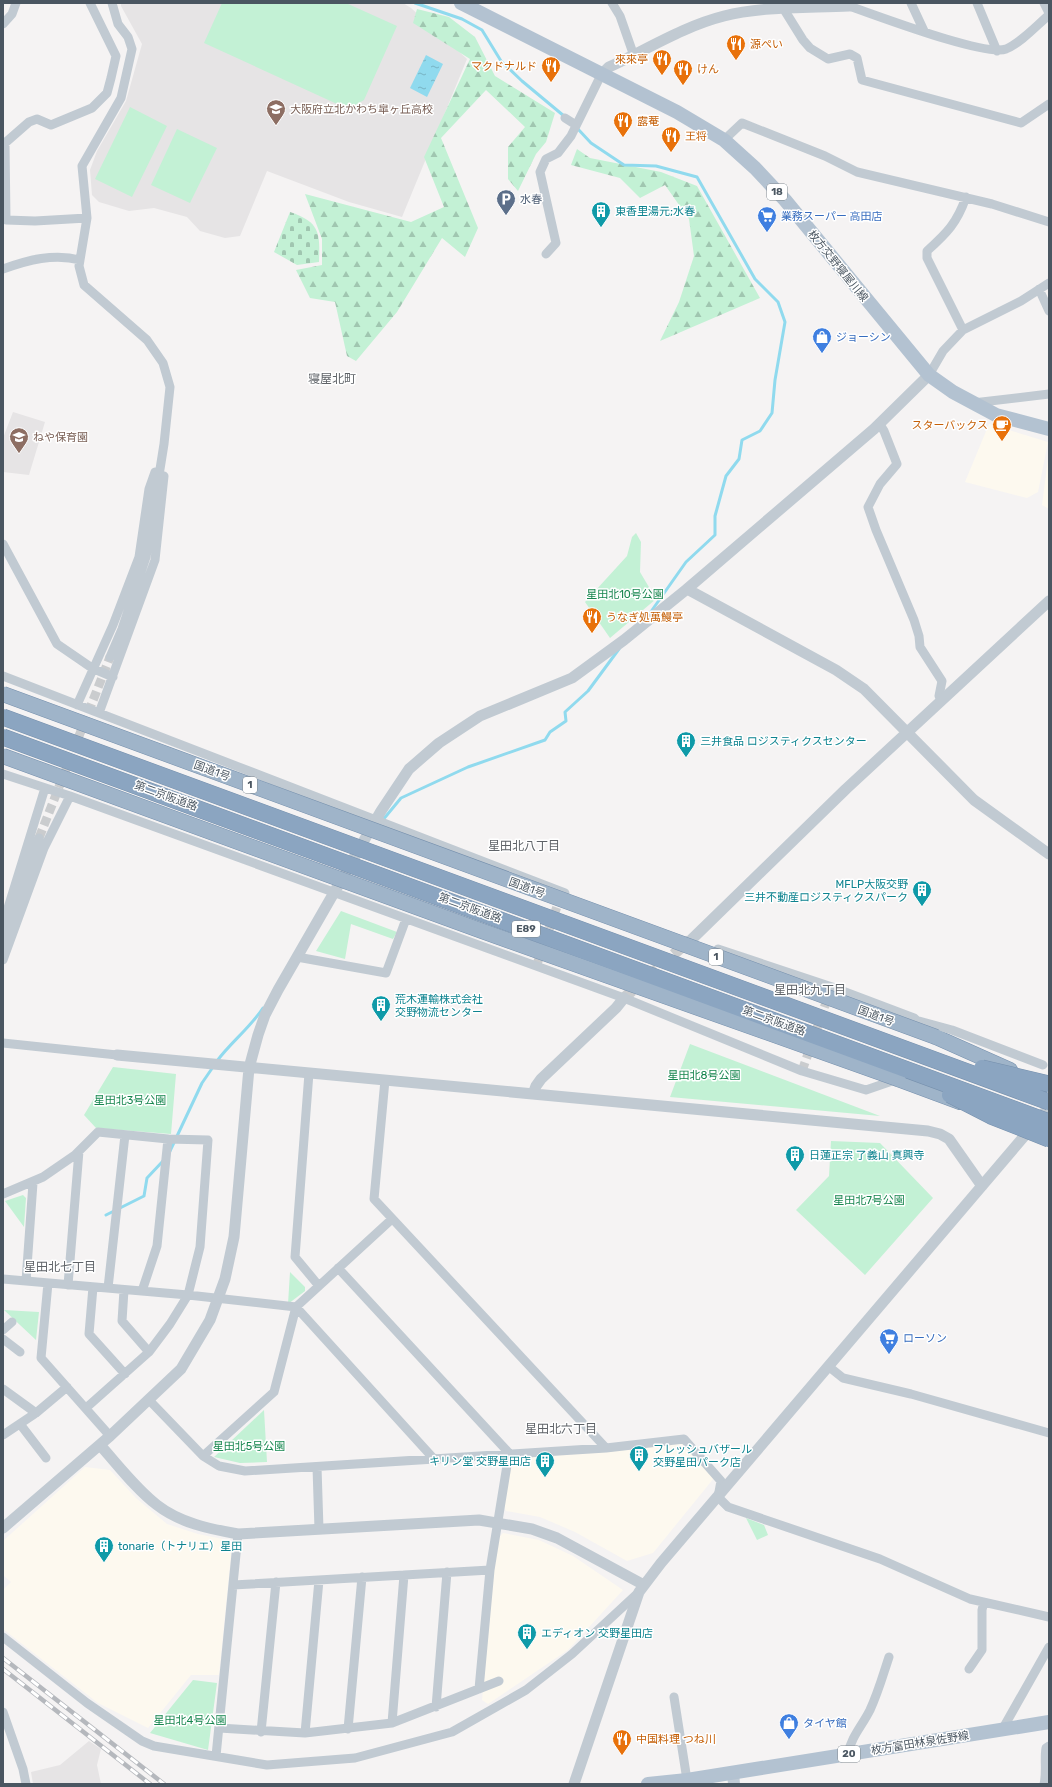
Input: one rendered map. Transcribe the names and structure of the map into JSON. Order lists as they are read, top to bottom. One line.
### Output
{"streets":{"highway":["国道1号","1","第二京阪道路","E89"],"main road":["18","枚方交野寝屋川線","枚方富田林泉佐野線","20"]},"districts":["寝屋北町","星田北八丁目","星田北九丁目","星田北七丁目","星田北六丁目"],"parks":["星田北10号公園","星田北8号公園","星田北3号公園","星田北7号公園","星田北5号公園","星田北4号公園"],"places":{"restaurant":["源ぺい","來來亭","マクドナルド","けん","露菴","王将","うなぎ処萬鰻亭","中国料理 つね川"],"school or university":["大阪府立北かわち皐ヶ丘高校","ねや保育園"],"parking":["水春"],"building":["東香里湯元;水春","三井食品 ロジスティクスセンター","MFLP大阪交野 三井不動産ロジスティクスパーク","荒木運輸株式会社 交野物流センター","日蓮正宗 了義山 真興寺","フレッシュバザール 交野星田パーク店","キリン堂 交野星田店","tonarie（トナリエ）星田","エディオン 交野星田店"],"supermarket":["業務スーパー 高田店","ローソン"],"shop":["ジョーシン","タイヤ館"],"cafe":["スターバックス"]}}
